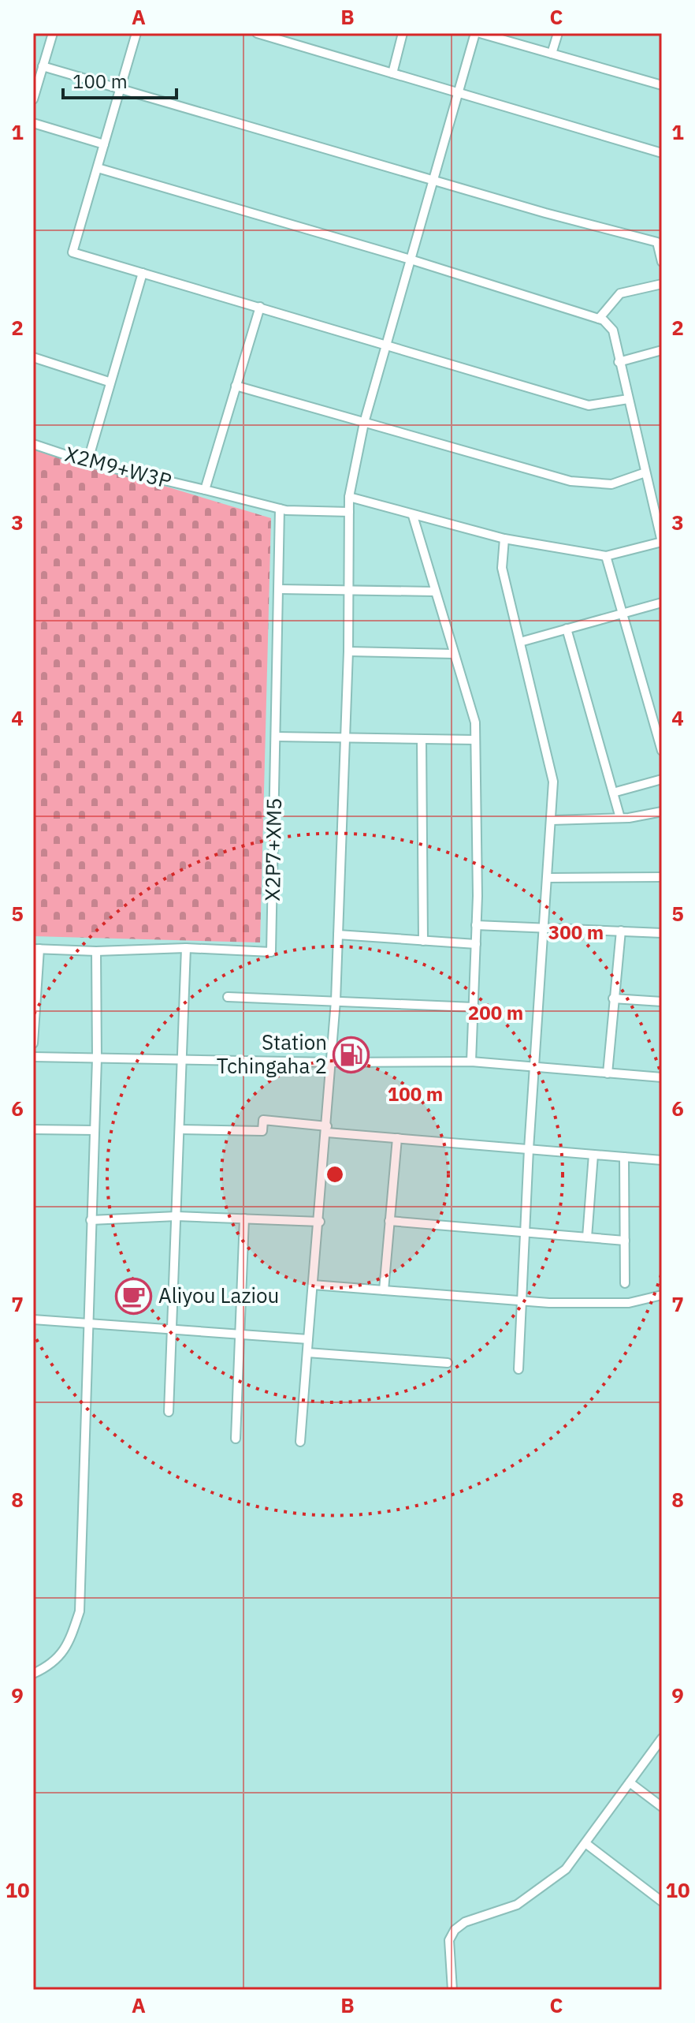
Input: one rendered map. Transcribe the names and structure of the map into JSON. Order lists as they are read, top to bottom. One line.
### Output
{"streets":{"street":["X2M9+W3P","X2P7+XM5"]},"crossings":[["X2M9+W3P","X2P7+XM5"]],"places":{"fuel station":["Station Tchingaha 2"],"cafe":["Aliyou Laziou"]},"scale_bar":"100 m","grid":{"columns":["A","B","C"],"rows":["1","2","3","4","5","6","7","8","9","10"]},"rings":["300 m","200 m","100 m"]}
